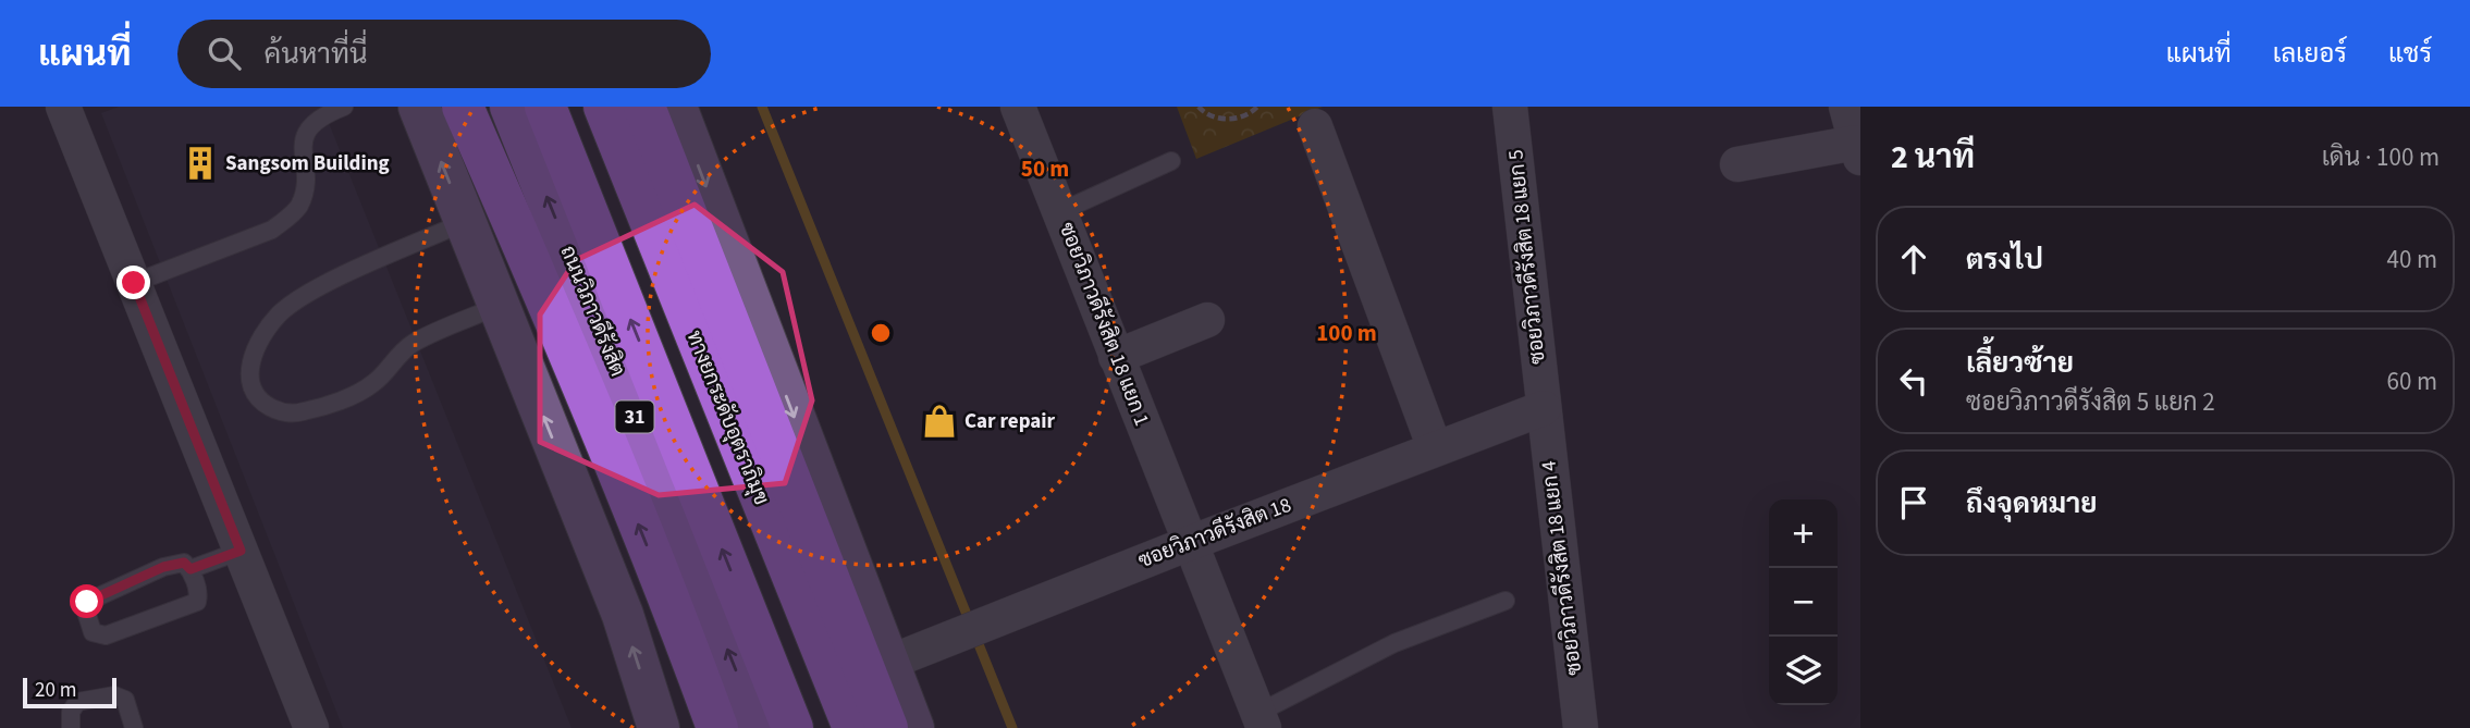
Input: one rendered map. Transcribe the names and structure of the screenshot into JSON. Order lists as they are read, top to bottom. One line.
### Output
{"streets":{"highway":["ถนนวิภาวดีรังสิต","31","ทางยกระดับอุตราภิมุข"],"street":["ซอยวิภาวดีรังสิต 18 แยก 5","ซอยวิภาวดีรังสิต 18 แยก 1","ซอยวิภาวดีรังสิต 18","ซอยวิภาวดีรังสิต 18 แยก 4"]},"crossings":[["ซอยวิภาวดีรังสิต 18 แยก 5","ซอยวิภาวดีรังสิต 18"],["ซอยวิภาวดีรังสิต 18 แยก 5","ซอยวิภาวดีรังสิต 18 แยก 4"],["ซอยวิภาวดีรังสิต 18 แยก 1","ซอยวิภาวดีรังสิต 18"],["ซอยวิภาวดีรังสิต 18","ซอยวิภาวดีรังสิต 18 แยก 4"]],"places":{"building":["Sangsom Building"],"shop":["Car repair"]},"scale_bar":"20 m","page":{"header":"แผนที่","search":"ค้นหาที่นี่","nav":["แผนที่","เลเยอร์","แชร์"],"heading":["2 นาที","เดิน · 100 m"],"list":[["ตรงไป","40 m"],["เลี้ยวซ้าย","ซอยวิภาวดีรังสิต 5 แยก 2","60 m"],"ถึงจุดหมาย"],"map_buttons":["+","−"],"scale":"20 m"},"rings":["50 m","100 m"]}
